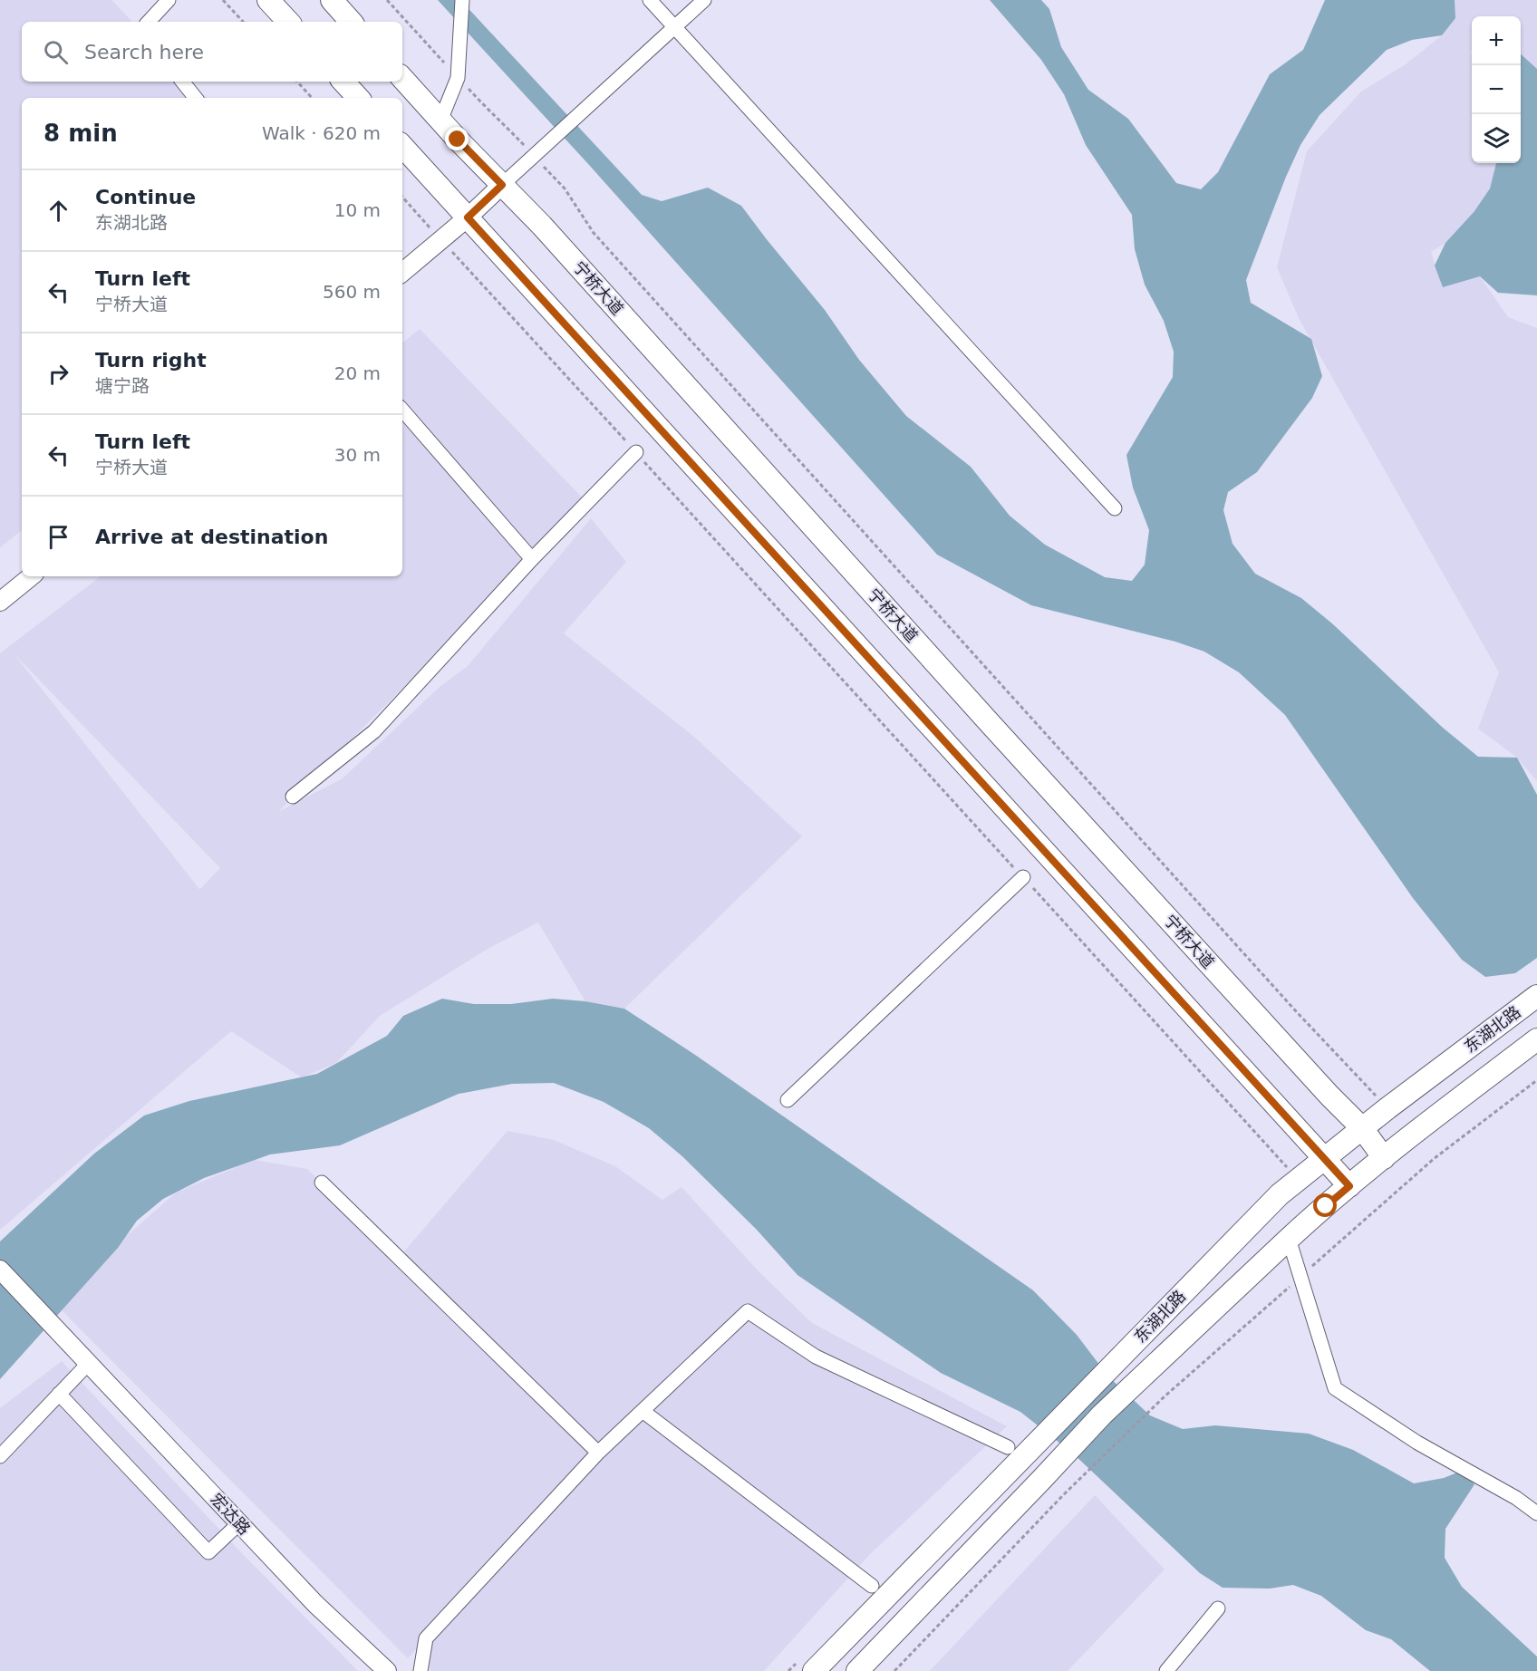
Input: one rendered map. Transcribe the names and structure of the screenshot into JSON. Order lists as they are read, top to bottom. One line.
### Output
{"streets":{"main road":["宁桥大道","东湖北路"],"street":["宏达路"]},"crossings":[["宁桥大道","东湖北路"]],"page":{"map_buttons":["+","−"],"search":"Search here","heading":["8 min","Walk · 620 m"],"list":[["Continue","东湖北路","10 m"],["Turn left","宁桥大道","560 m"],["Turn right","塘宁路","20 m"],["Turn left","宁桥大道","30 m"],"Arrive at destination"]}}
